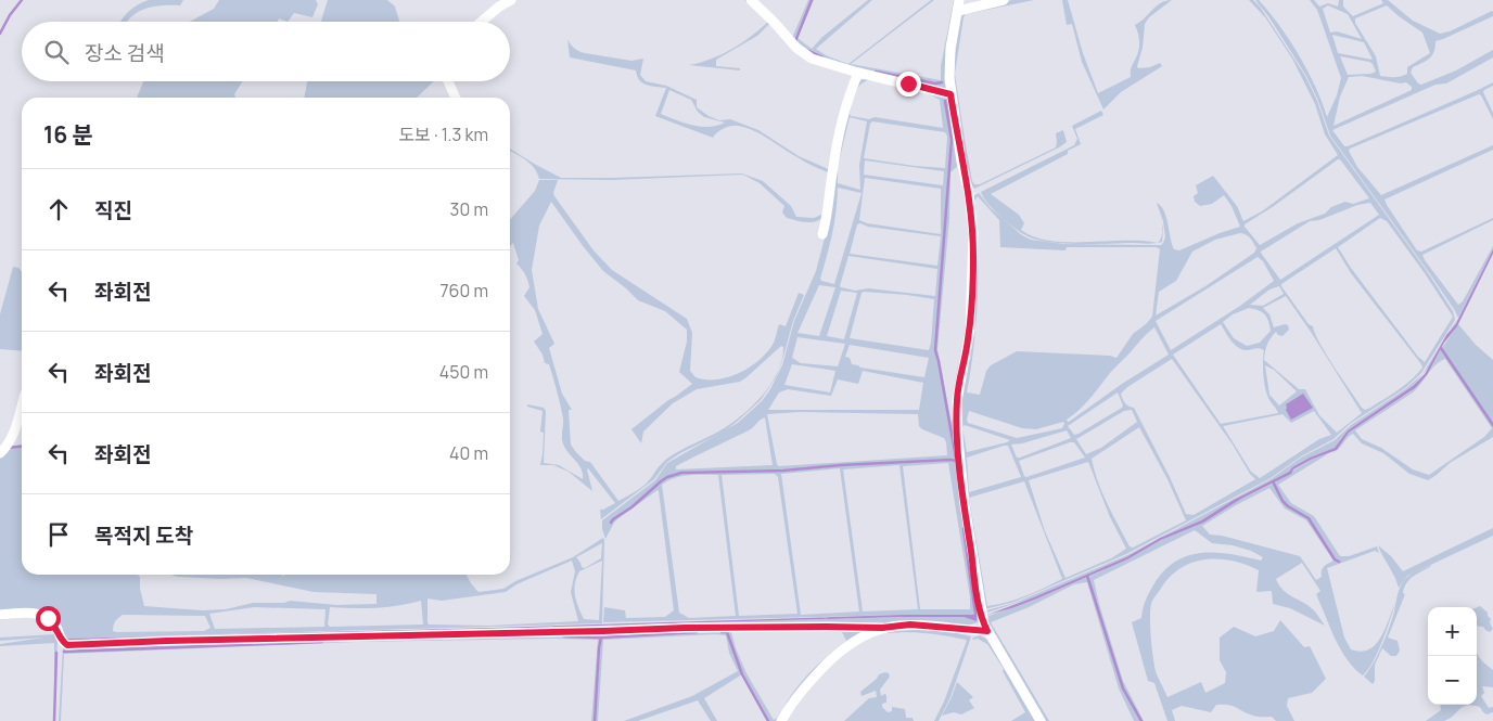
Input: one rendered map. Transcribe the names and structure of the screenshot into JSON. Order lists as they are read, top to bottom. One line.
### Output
{"page":{"search":"장소 검색","heading":["16 분","도보 · 1.3 km"],"list":[["직진","30 m"],["좌회전","760 m"],["좌회전","450 m"],["좌회전","40 m"],"목적지 도착"],"map_buttons":["+","−"]}}
